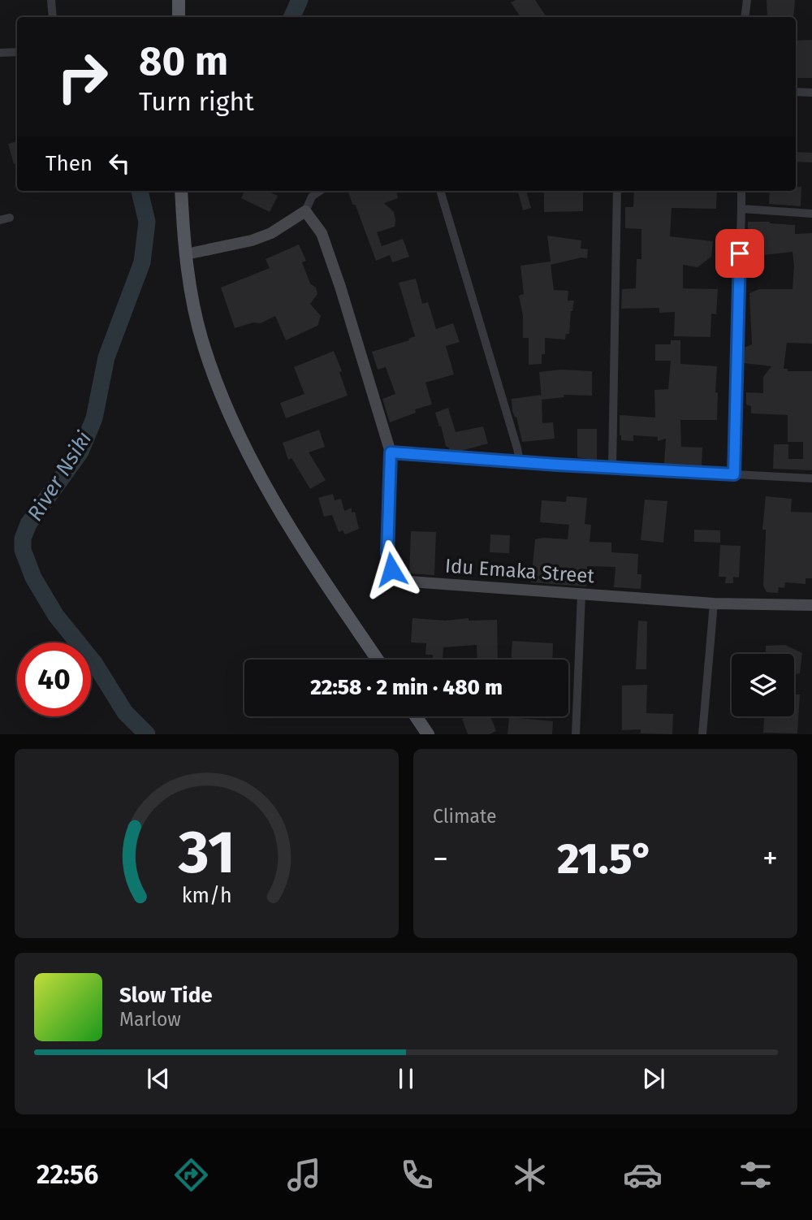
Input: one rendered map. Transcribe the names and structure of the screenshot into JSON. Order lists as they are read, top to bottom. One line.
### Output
{"streets":{"street":["Idu Emaka Street"]},"water":["River Nsiki"],"page":{"turn":["80 m","Turn right"],"then":"Then","limit":"40","trip":"22:58 · 2 min · 480 m","tile":"Climate","heat":["−","21.5°","+"],"song":["Slow Tide","Marlow"],"tabs":"22:56","gauge":["31","km/h"]}}
